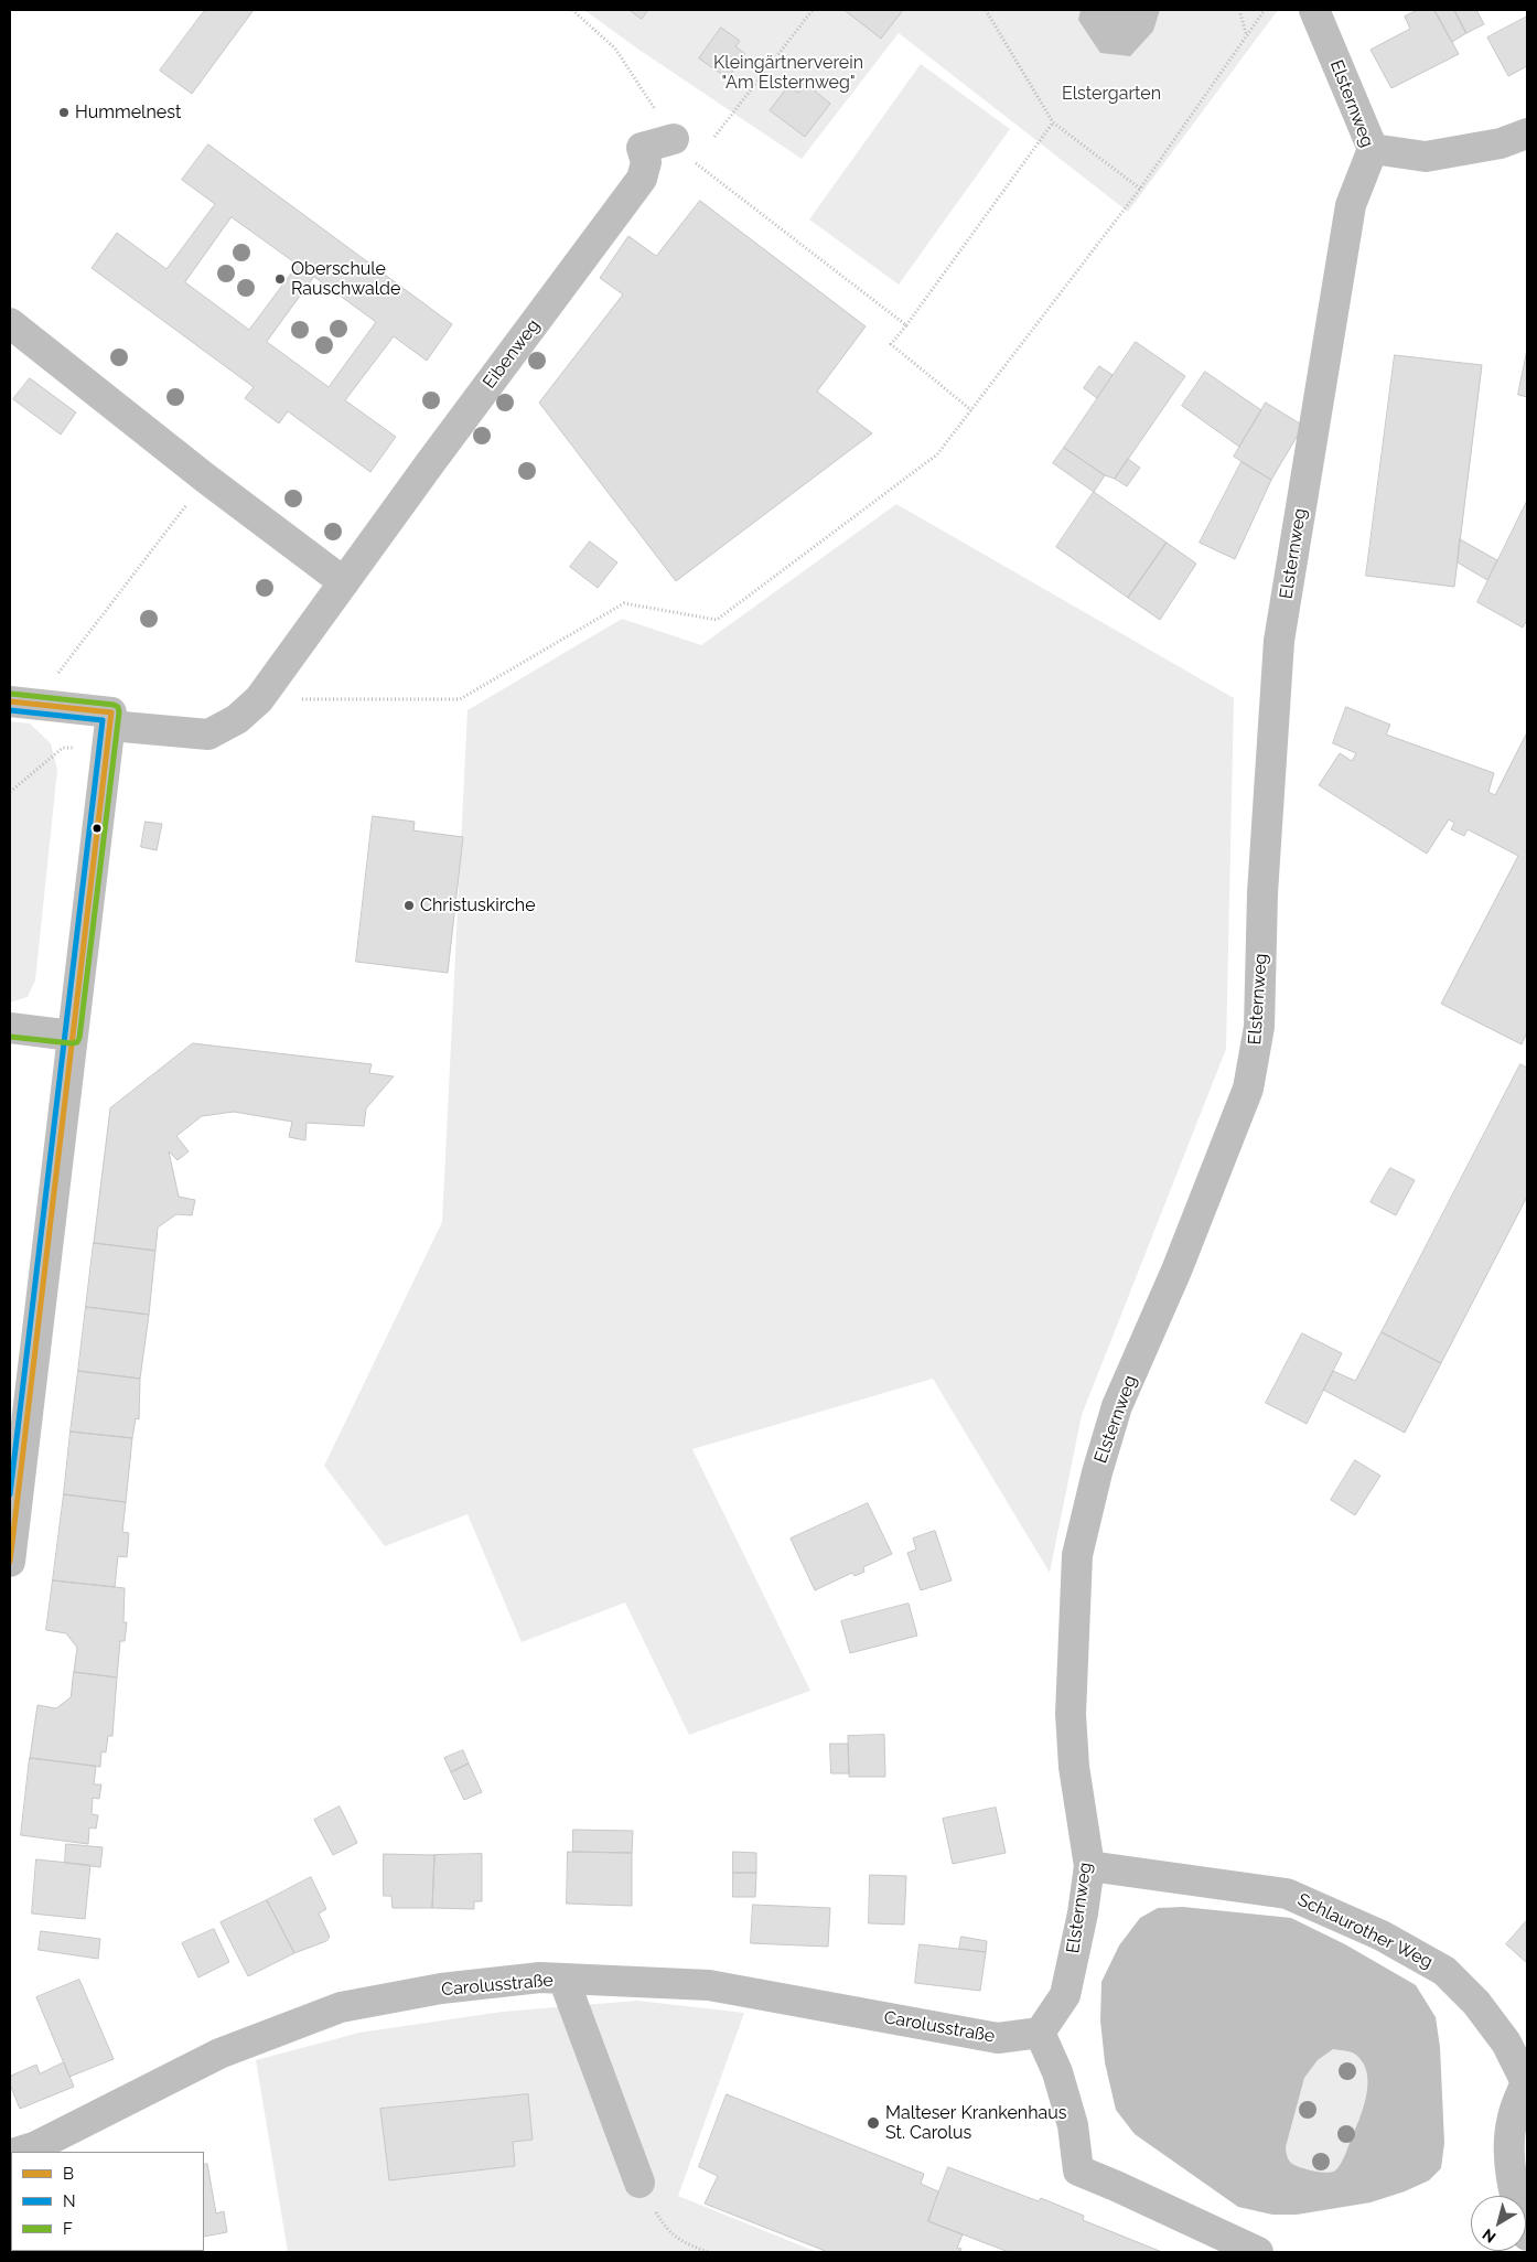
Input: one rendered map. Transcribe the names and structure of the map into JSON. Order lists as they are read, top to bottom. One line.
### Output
{"streets":{"street":["Elsternweg","Eibenweg","Schlaurother Weg","Carolusstraße"]},"crossings":[["Elsternweg","Schlaurother Weg"],["Elsternweg","Carolusstraße"]],"parks":["Kleingärtnerverein \"Am Elsternweg\"","Elstergarten"],"places":["Hummelnest","Oberschule Rauschwalde","Christuskirche","Malteser Krankenhaus St. Carolus"],"lines":["transit line F","transit line B","transit line N"],"legend":["B","N","F"],"north":"bottom left"}
